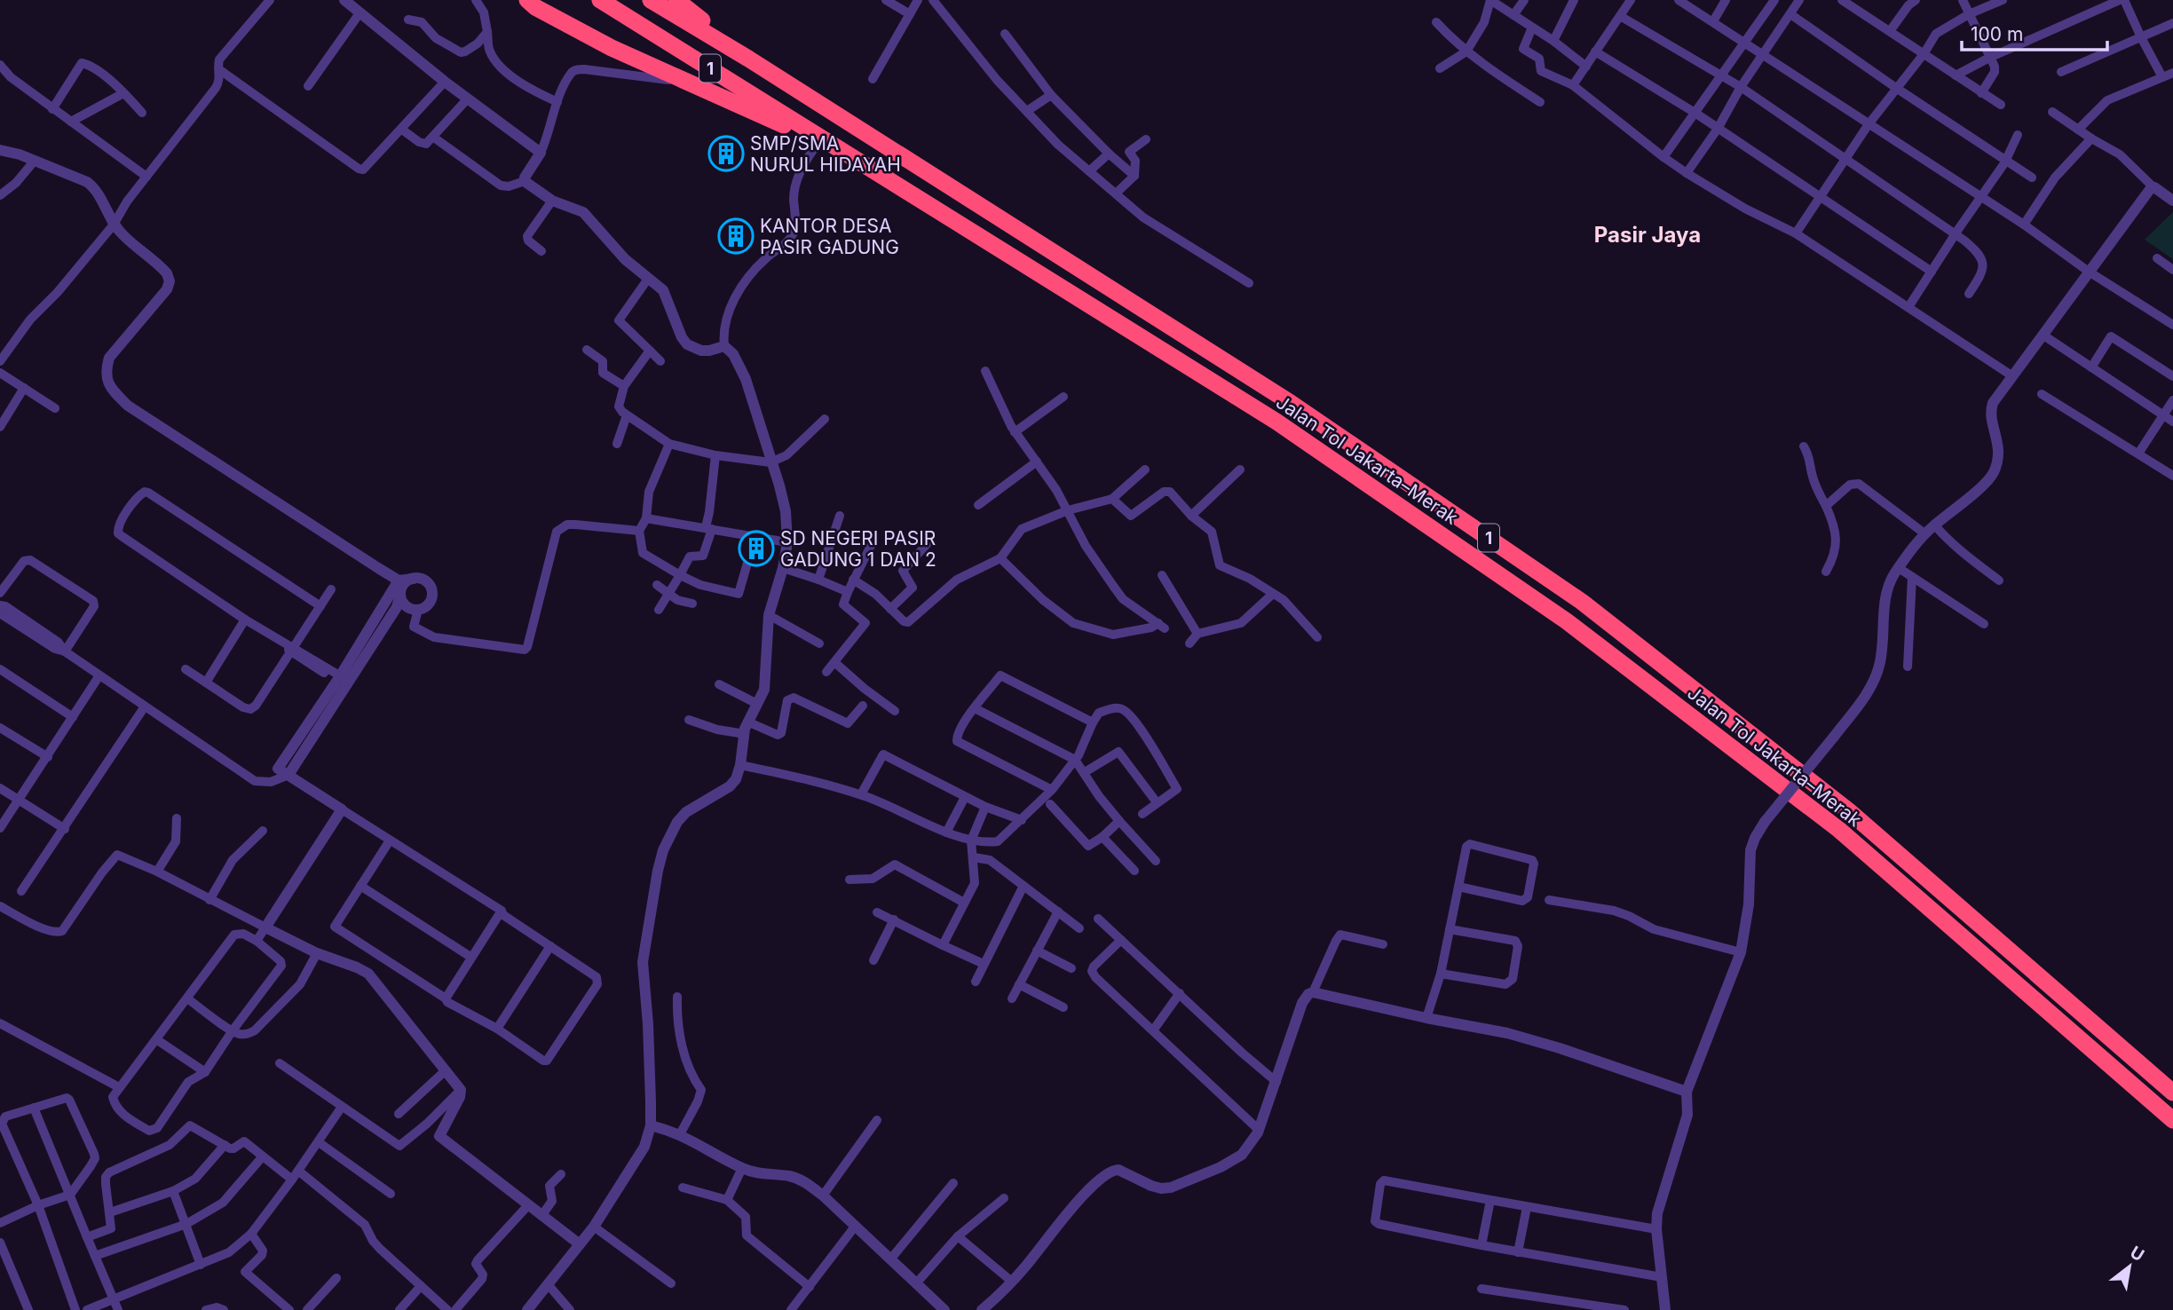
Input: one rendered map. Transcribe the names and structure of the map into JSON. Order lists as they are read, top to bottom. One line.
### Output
{"streets":{"highway":["1","Jalan Tol Jakarta–Merak"]},"districts":["Pasir Jaya"],"places":{"building":["SMP/SMA NURUL HIDAYAH","KANTOR DESA PASIR GADUNG","SD NEGERI PASIR GADUNG 1 DAN 2"]},"scale_bar":"100 m","north":"top right"}
